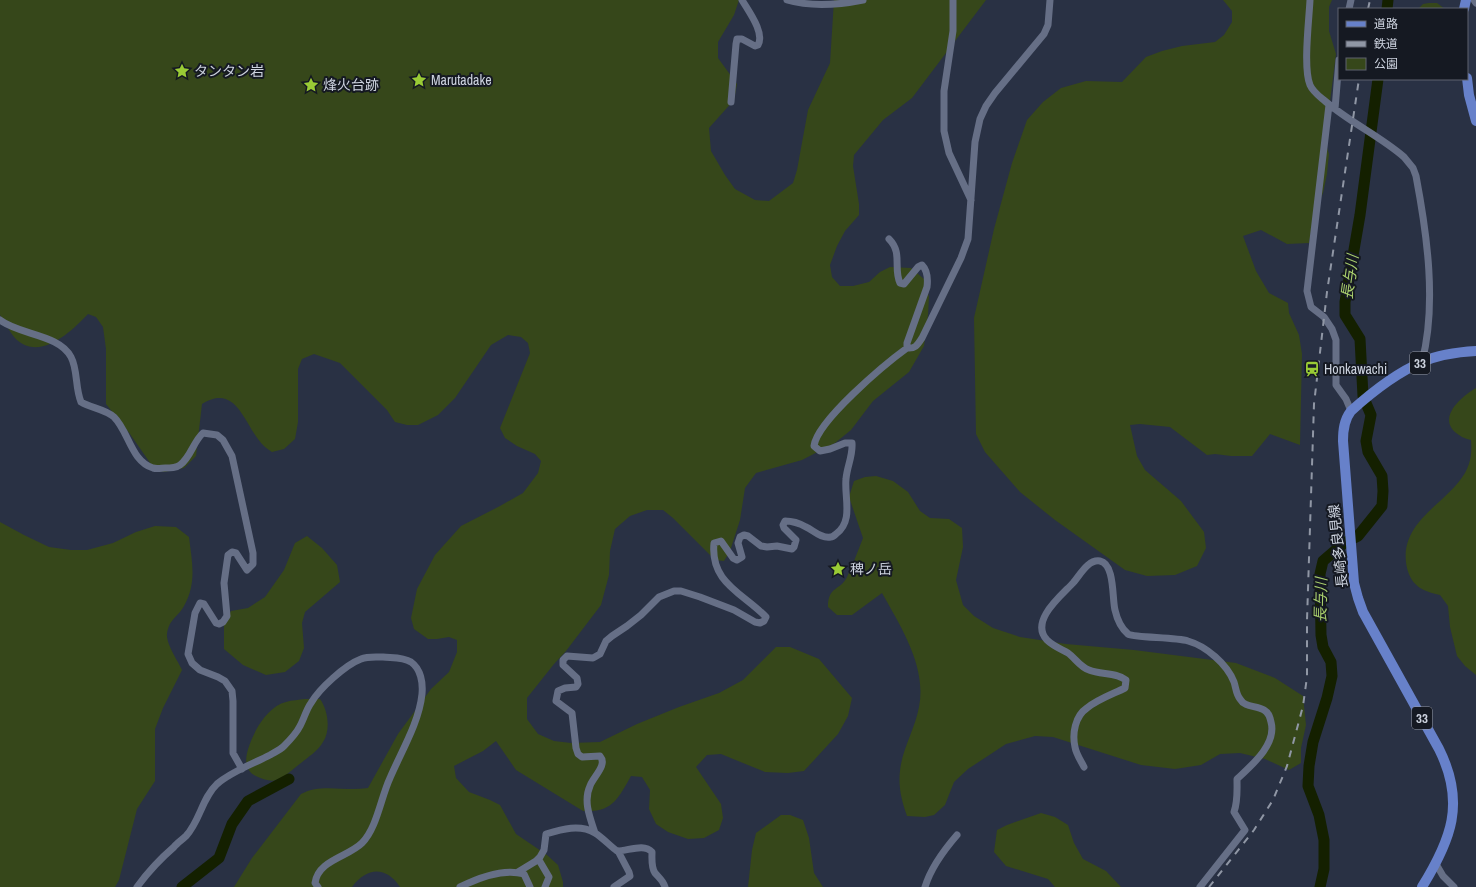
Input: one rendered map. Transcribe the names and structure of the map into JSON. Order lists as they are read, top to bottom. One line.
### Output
{"streets":{"main road":["33","長崎多良見線"]},"water":["長与川"],"places":{"place":["タンタン岩","Marutadake","烽火台跡","稗ノ岳"],"station":["Honkawachi"]},"legend":["道路","鉄道","公園"]}
